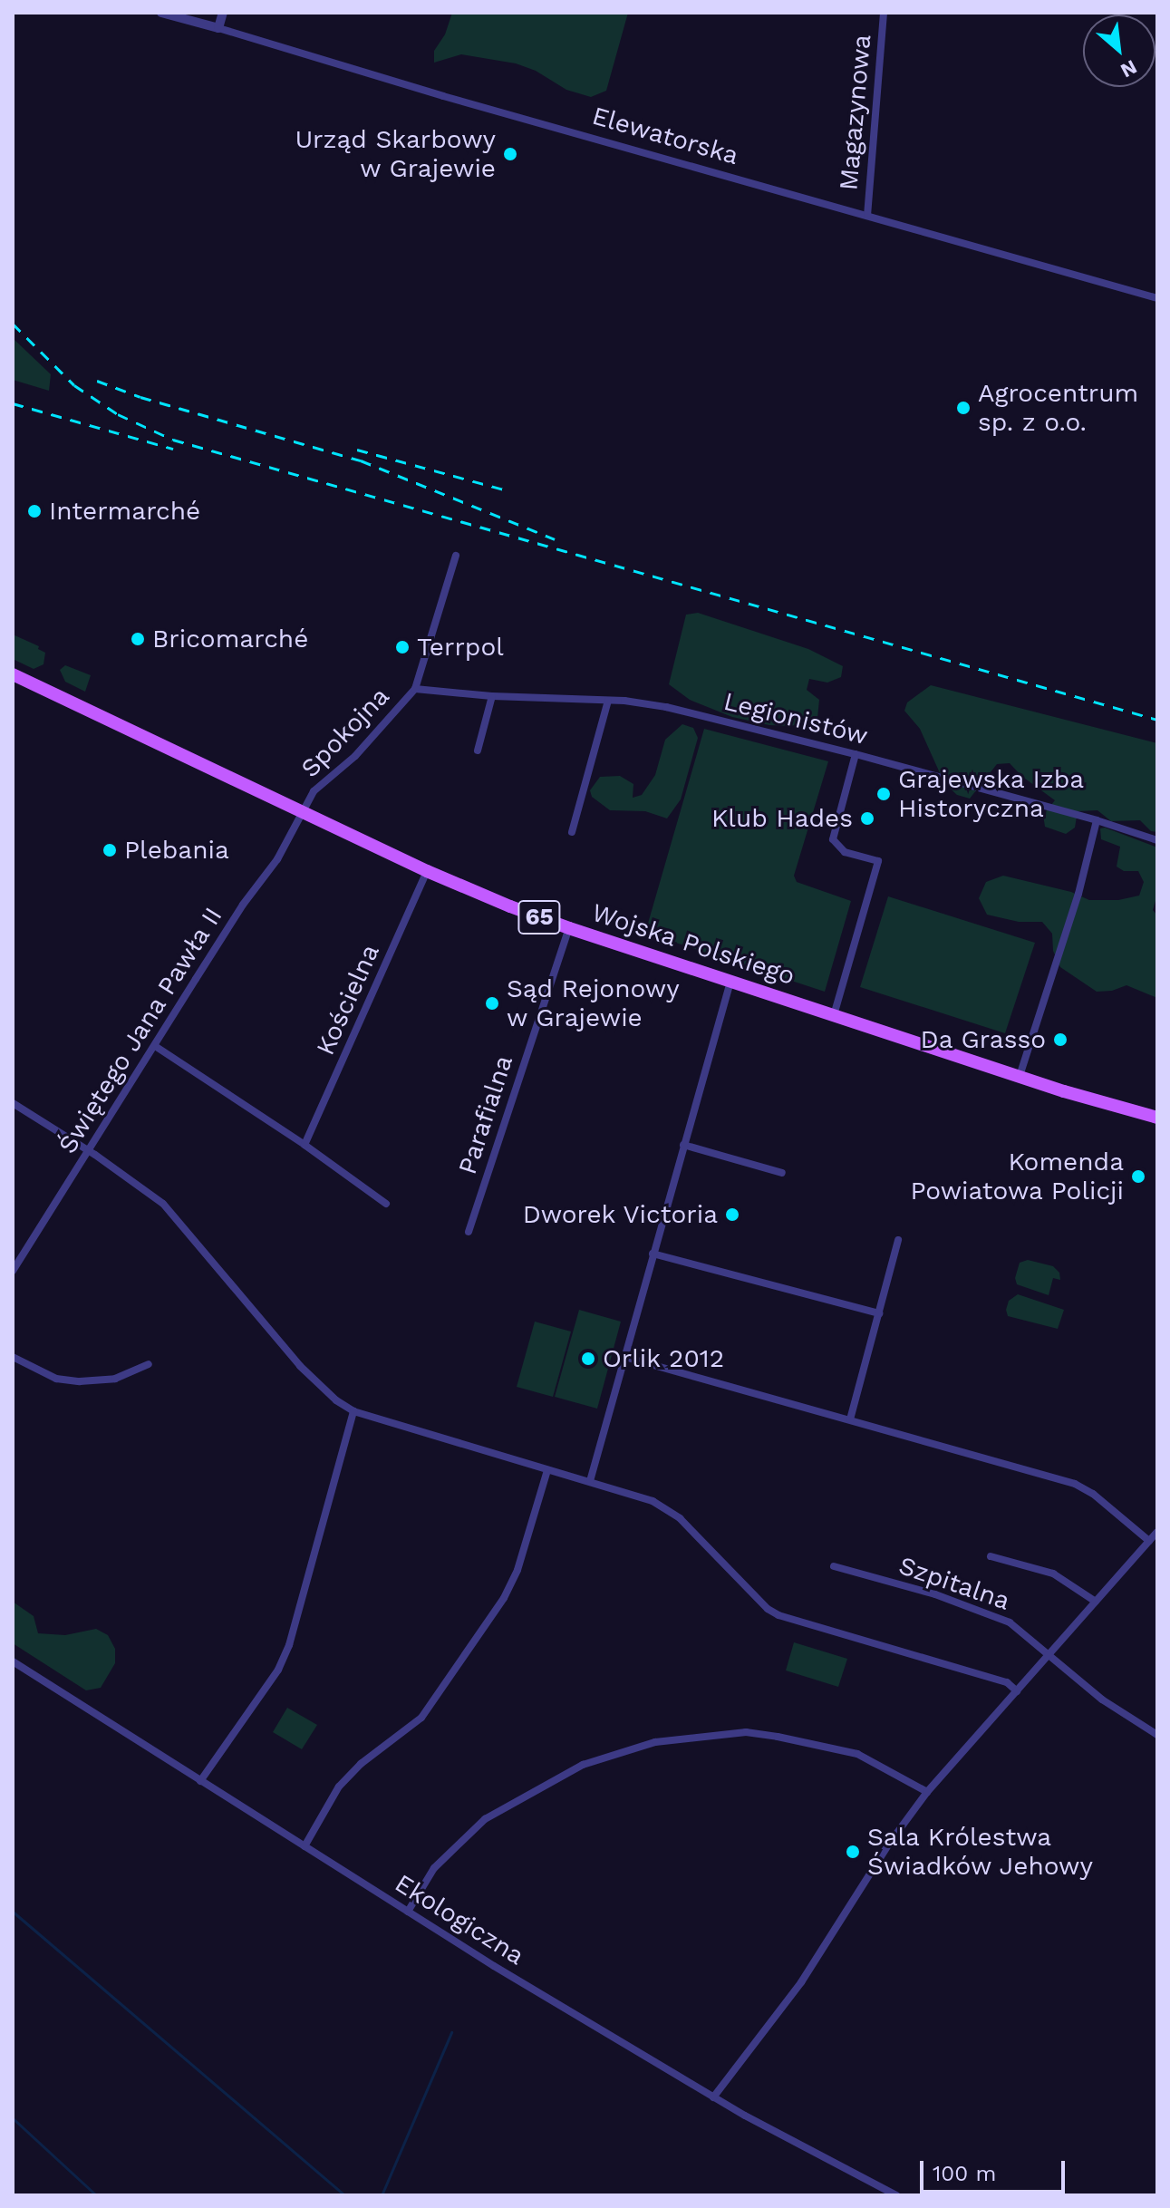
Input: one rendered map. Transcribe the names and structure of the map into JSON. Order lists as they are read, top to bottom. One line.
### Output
{"streets":{"main road":["65","Wojska Polskiego"],"street":["Magazynowa","Elewatorska","Legionistów","Spokojna","Kościelna","Świętego Jana Pawła II","Parafialna","Szpitalna","Ekologiczna"]},"crossings":[["Magazynowa","Elewatorska"],["Legionistów","Spokojna"],["Spokojna","Wojska Polskiego"],["Spokojna","Świętego Jana Pawła II"],["Wojska Polskiego","Kościelna"],["Wojska Polskiego","Świętego Jana Pawła II"],["Wojska Polskiego","Parafialna"]],"places":["Urząd Skarbowy w Grajewie","Agrocentrum sp. z o.o.","Intermarché","Bricomarché","Terrpol","Grajewska Izba Historyczna","Klub Hades","Plebania","Sąd Rejonowy w Grajewie","Da Grasso","Komenda Powiatowa Policji","Dworek Victoria","Orlik 2012","Sala Królestwa Świadków Jehowy"],"scale_bar":"100 m","north":"bottom right"}
